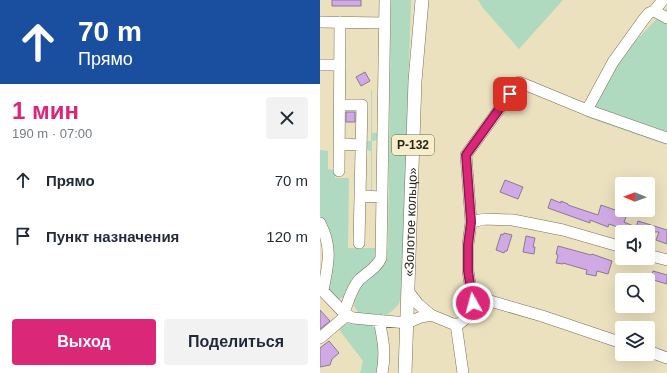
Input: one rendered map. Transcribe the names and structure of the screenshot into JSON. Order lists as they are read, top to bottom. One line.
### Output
{"streets":{"main road":["Р-132","«Золотое кольцо»"]},"north":"left","page":{"turn":["70 m","Прямо"],"heading":["1 мин","190 m · 07:00"],"list":[{"name":"Прямо","value":"70 m"},{"name":"Пункт назначения","value":"120 m"}],"buttons":["Выход","Поделиться"]}}
